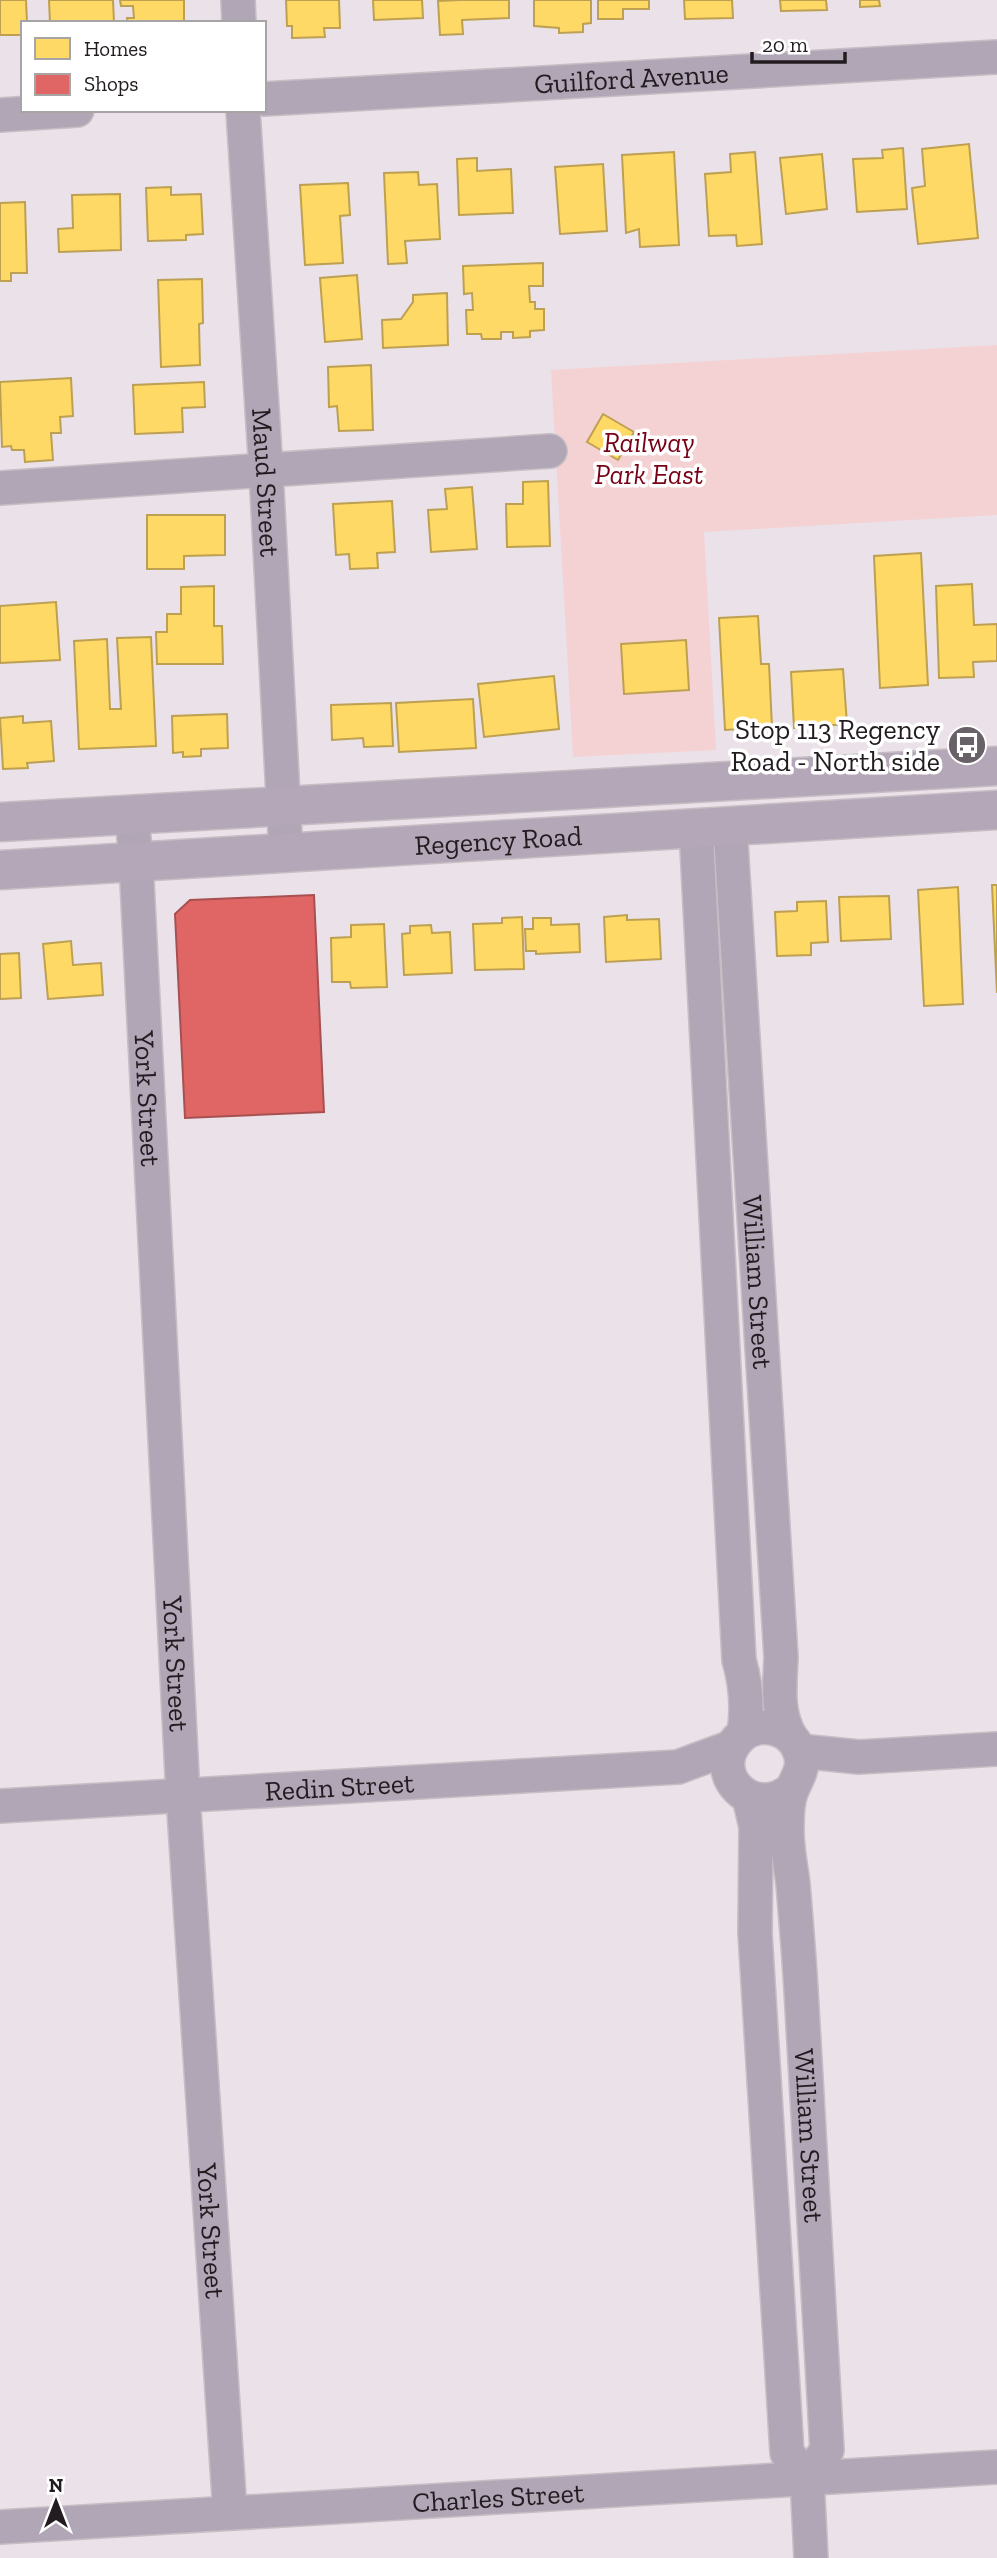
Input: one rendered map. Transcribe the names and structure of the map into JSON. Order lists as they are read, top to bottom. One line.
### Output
{"streets":{"main road":["Regency Road"],"street":["Guilford Avenue","Maud Street","York Street","William Street","Redin Street","Charles Street"]},"crossings":[["Maud Street","Regency Road"],["Regency Road","York Street"],["Regency Road","William Street"],["York Street","Redin Street"],["York Street","Charles Street"],["William Street","Redin Street"],["William Street","Charles Street"]],"parks":["Railway Park East"],"places":{"bus stop":["Stop 113 Regency Road - North side"]},"legend":["Homes","Shops"],"scale_bar":"20 m","north":"top"}
